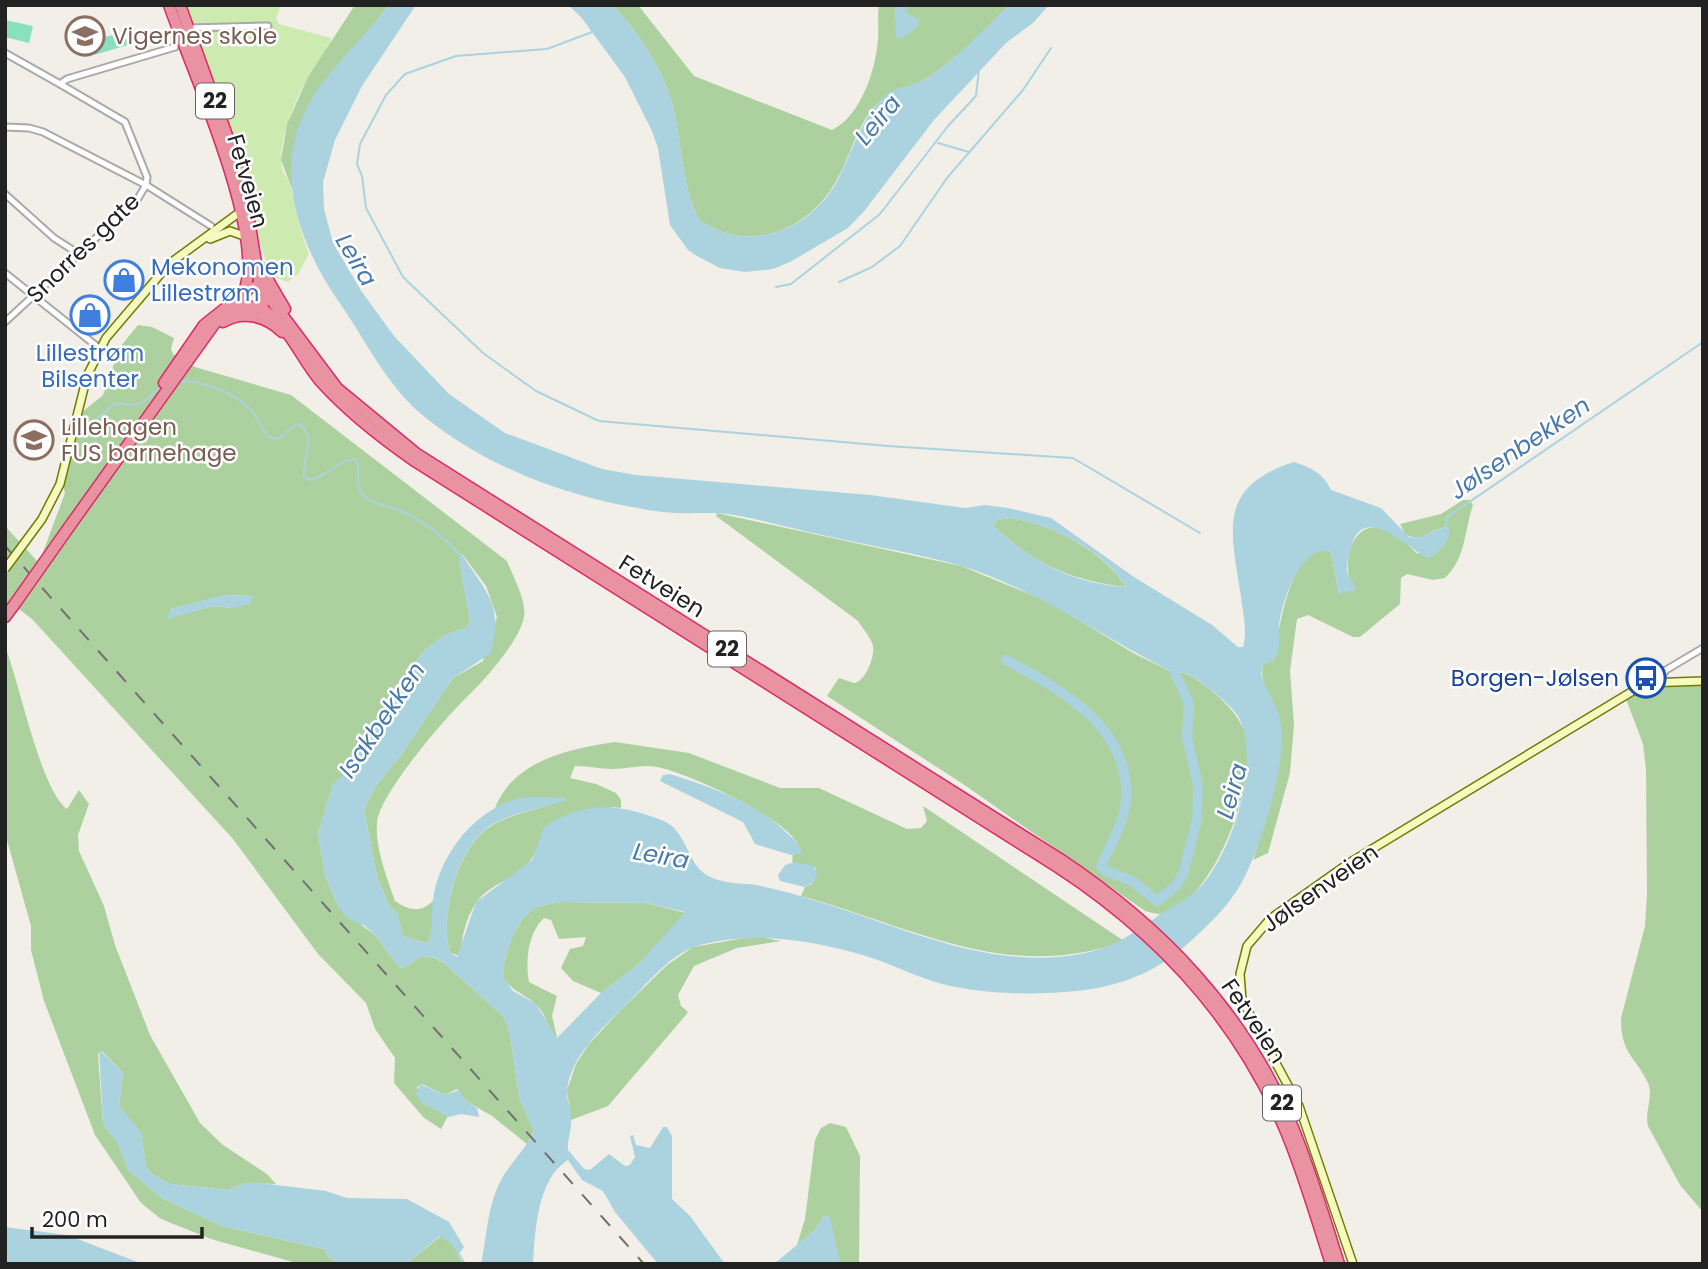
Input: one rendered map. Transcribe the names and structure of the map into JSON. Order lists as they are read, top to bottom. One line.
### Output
{"streets":{"highway":["22","Fetveien"],"main road":["Jølsenveien"],"street":["Snorres gate"]},"crossings":[["22","Fetveien"]],"water":["Leira","Jølsenbekken","Isakbekken"],"places":{"school or university":["Vigernes skole","Lillehagen FUS barnehage"],"shop":["Mekonomen Lillestrøm","Lillestrøm Bilsenter"],"bus stop":["Borgen-Jølsen"]},"scale_bar":"200 m"}
